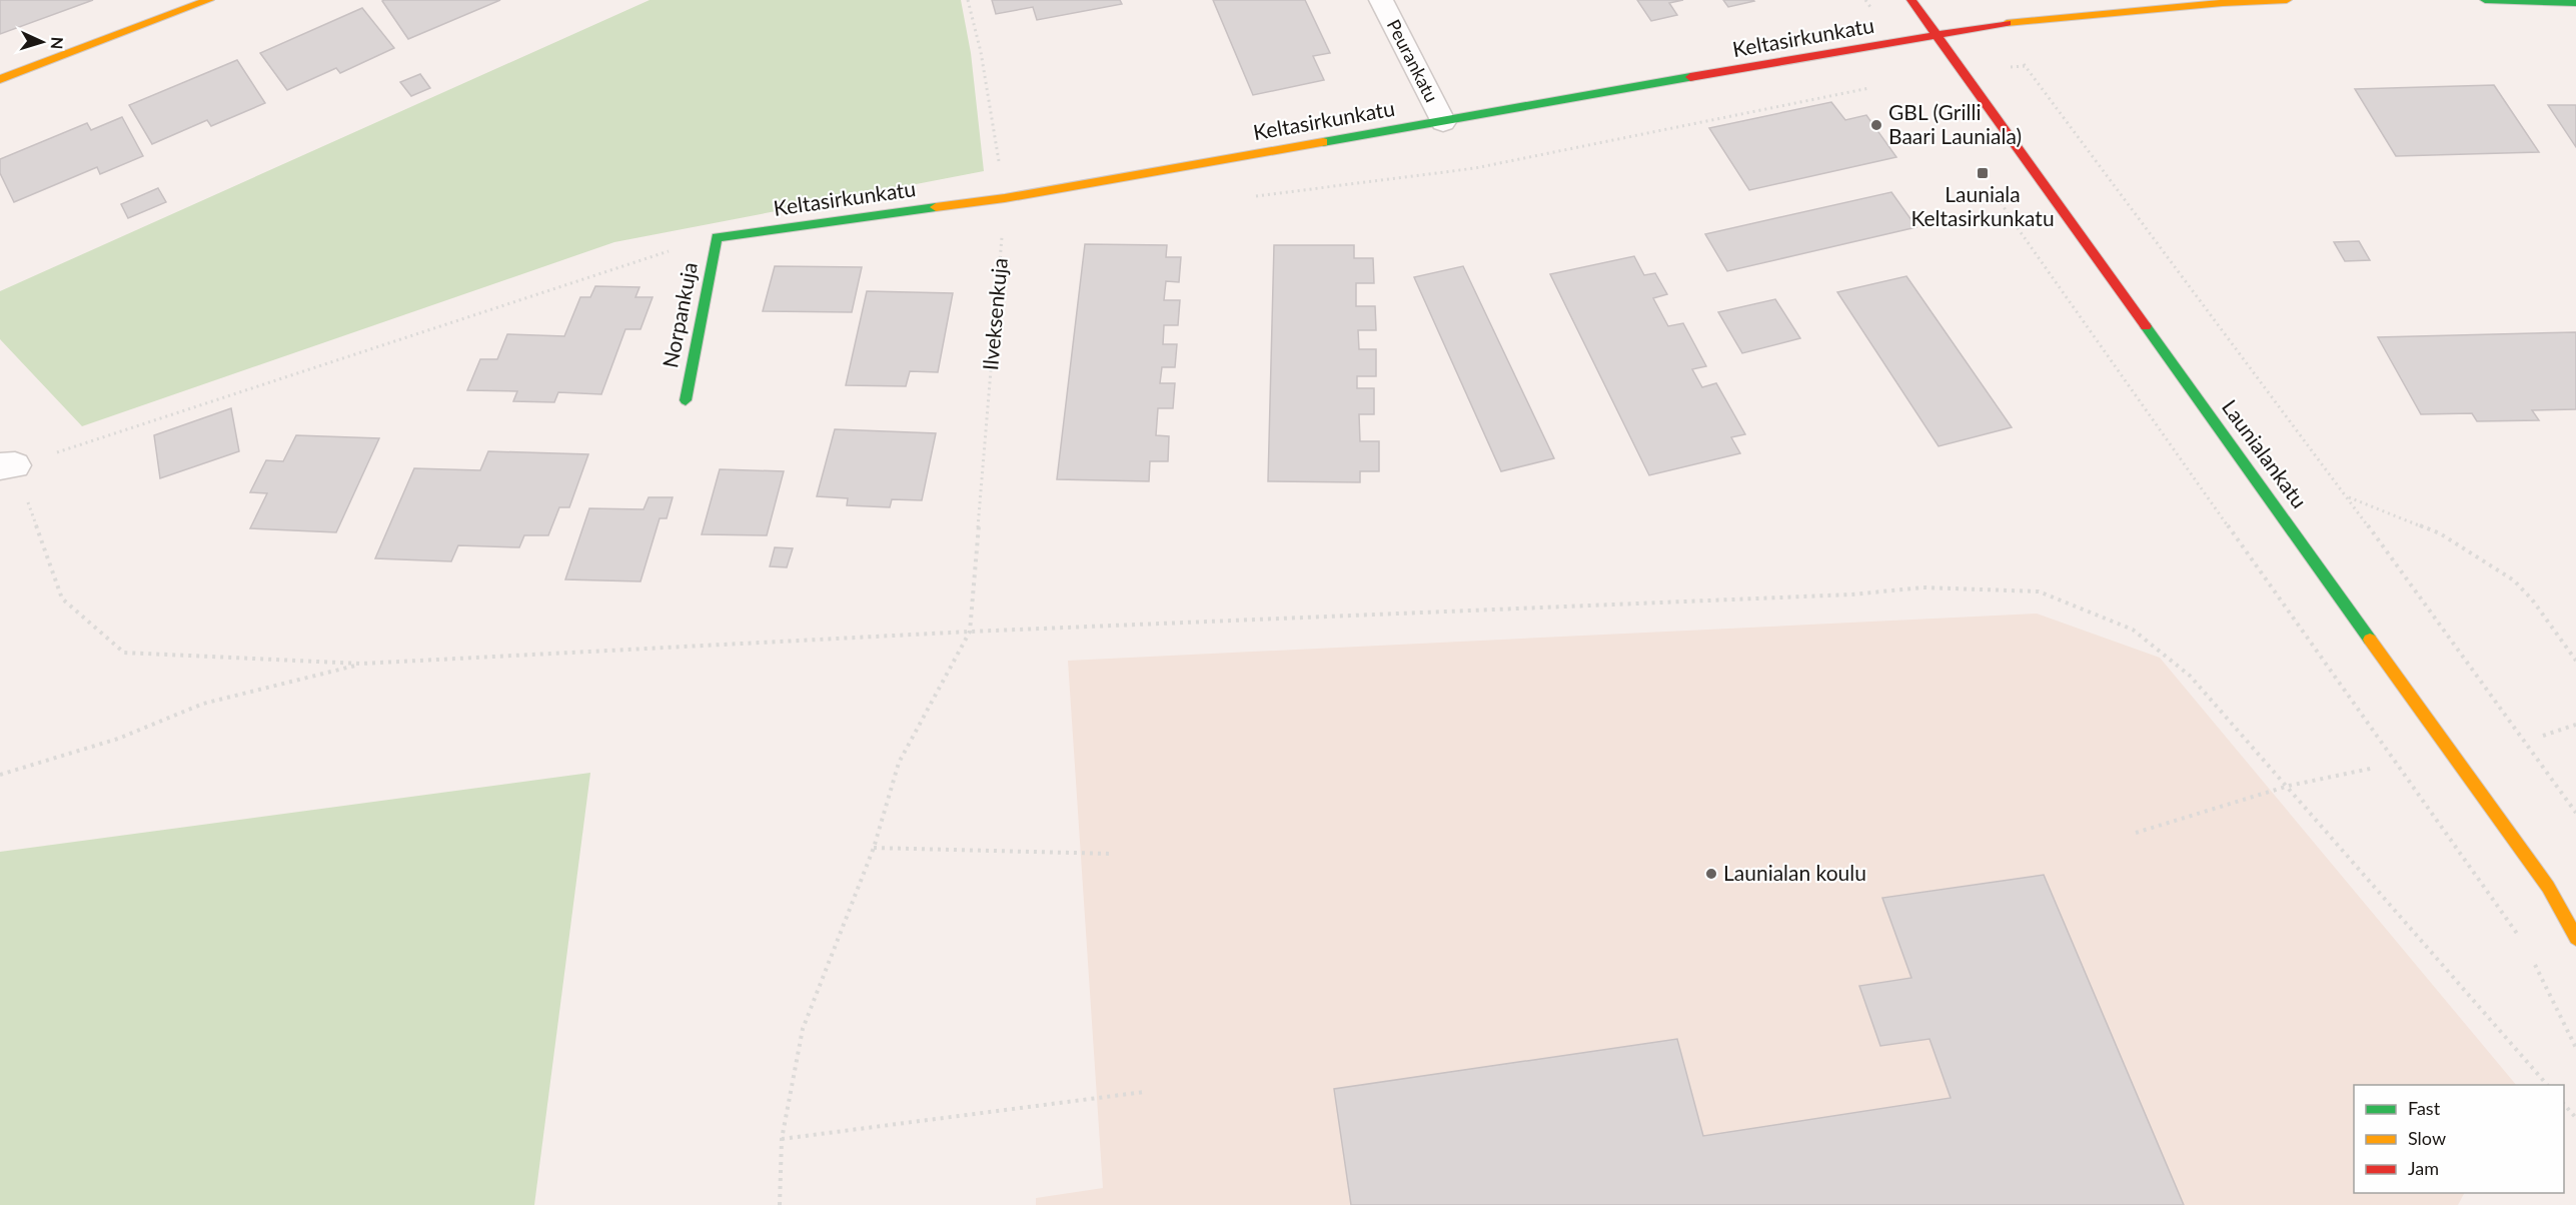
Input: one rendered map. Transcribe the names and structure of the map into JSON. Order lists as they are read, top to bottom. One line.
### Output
{"streets":{"street":["Keltasirkunkatu","Peurankatu","Norpankuja","Launialankatu"],"path":["Ilveksenkuja"]},"crossings":[["Keltasirkunkatu","Peurankatu"],["Keltasirkunkatu","Ilveksenkuja"],["Keltasirkunkatu","Norpankuja"],["Keltasirkunkatu","Launialankatu"]],"places":{"other":["GBL (Grilli Baari Launiala)","Launialan koulu"],"transit":["Launiala Keltasirkunkatu"]},"legend":["Fast","Slow","Jam"],"north":"right"}
